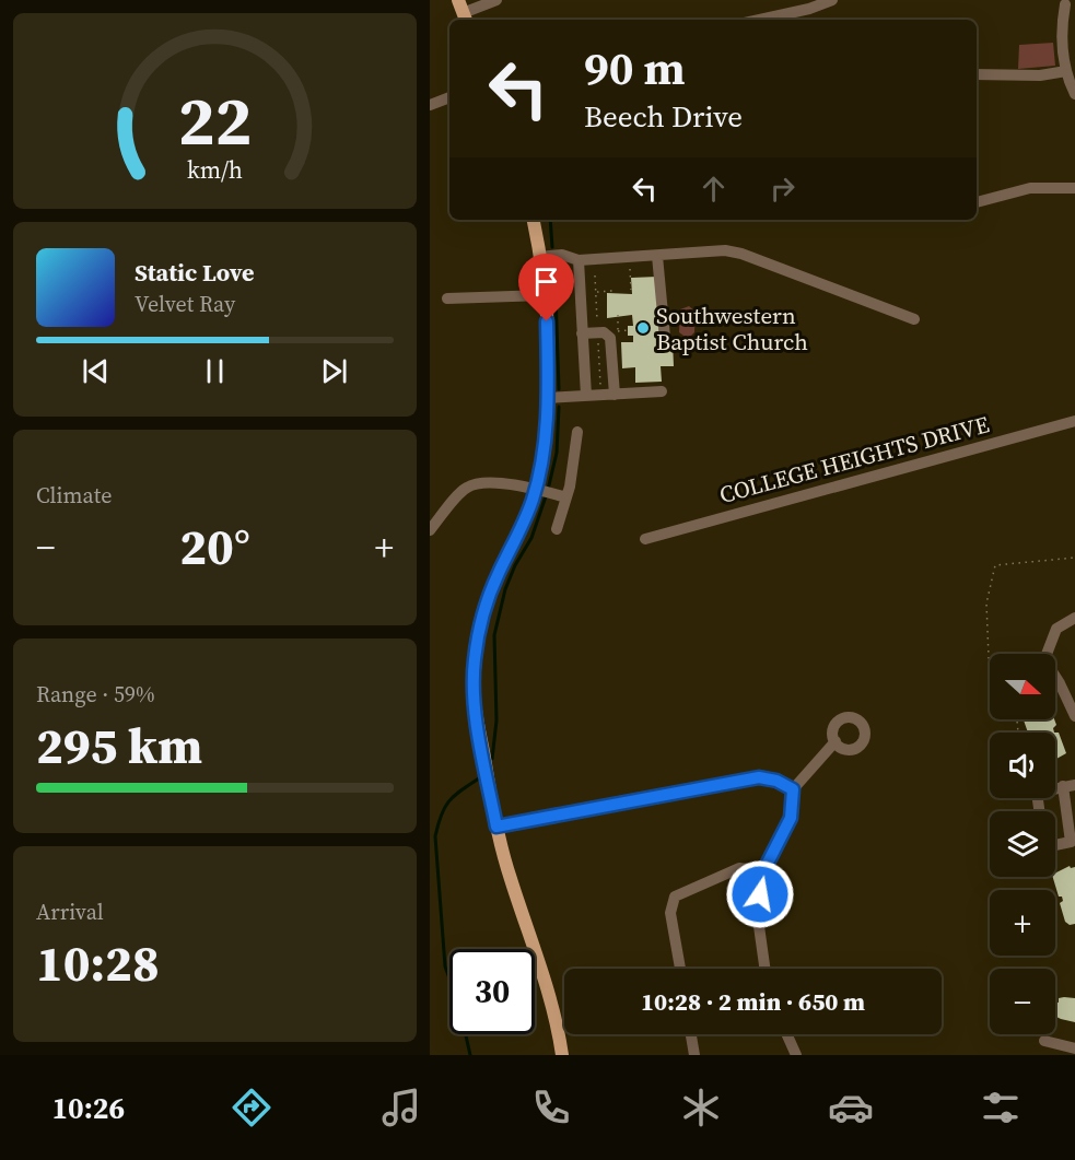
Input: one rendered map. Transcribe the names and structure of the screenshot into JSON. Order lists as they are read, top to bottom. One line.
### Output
{"streets":{"street":["COLLEGE HEIGHTS DRIVE"]},"places":["Southwestern Baptist Church"],"north":"right","page":{"turn":["90 m","Beech Drive"],"song":["Static Love","Velvet Ray"],"tile":["Climate",["Range · 59%","295 km"],["Arrival","10:28"]],"heat":["−","20°","+"],"map_buttons":["+","−"],"limit":"30","trip":"10:28 · 2 min · 650 m","tabs":"10:26","gauge":["22","km/h"]}}
